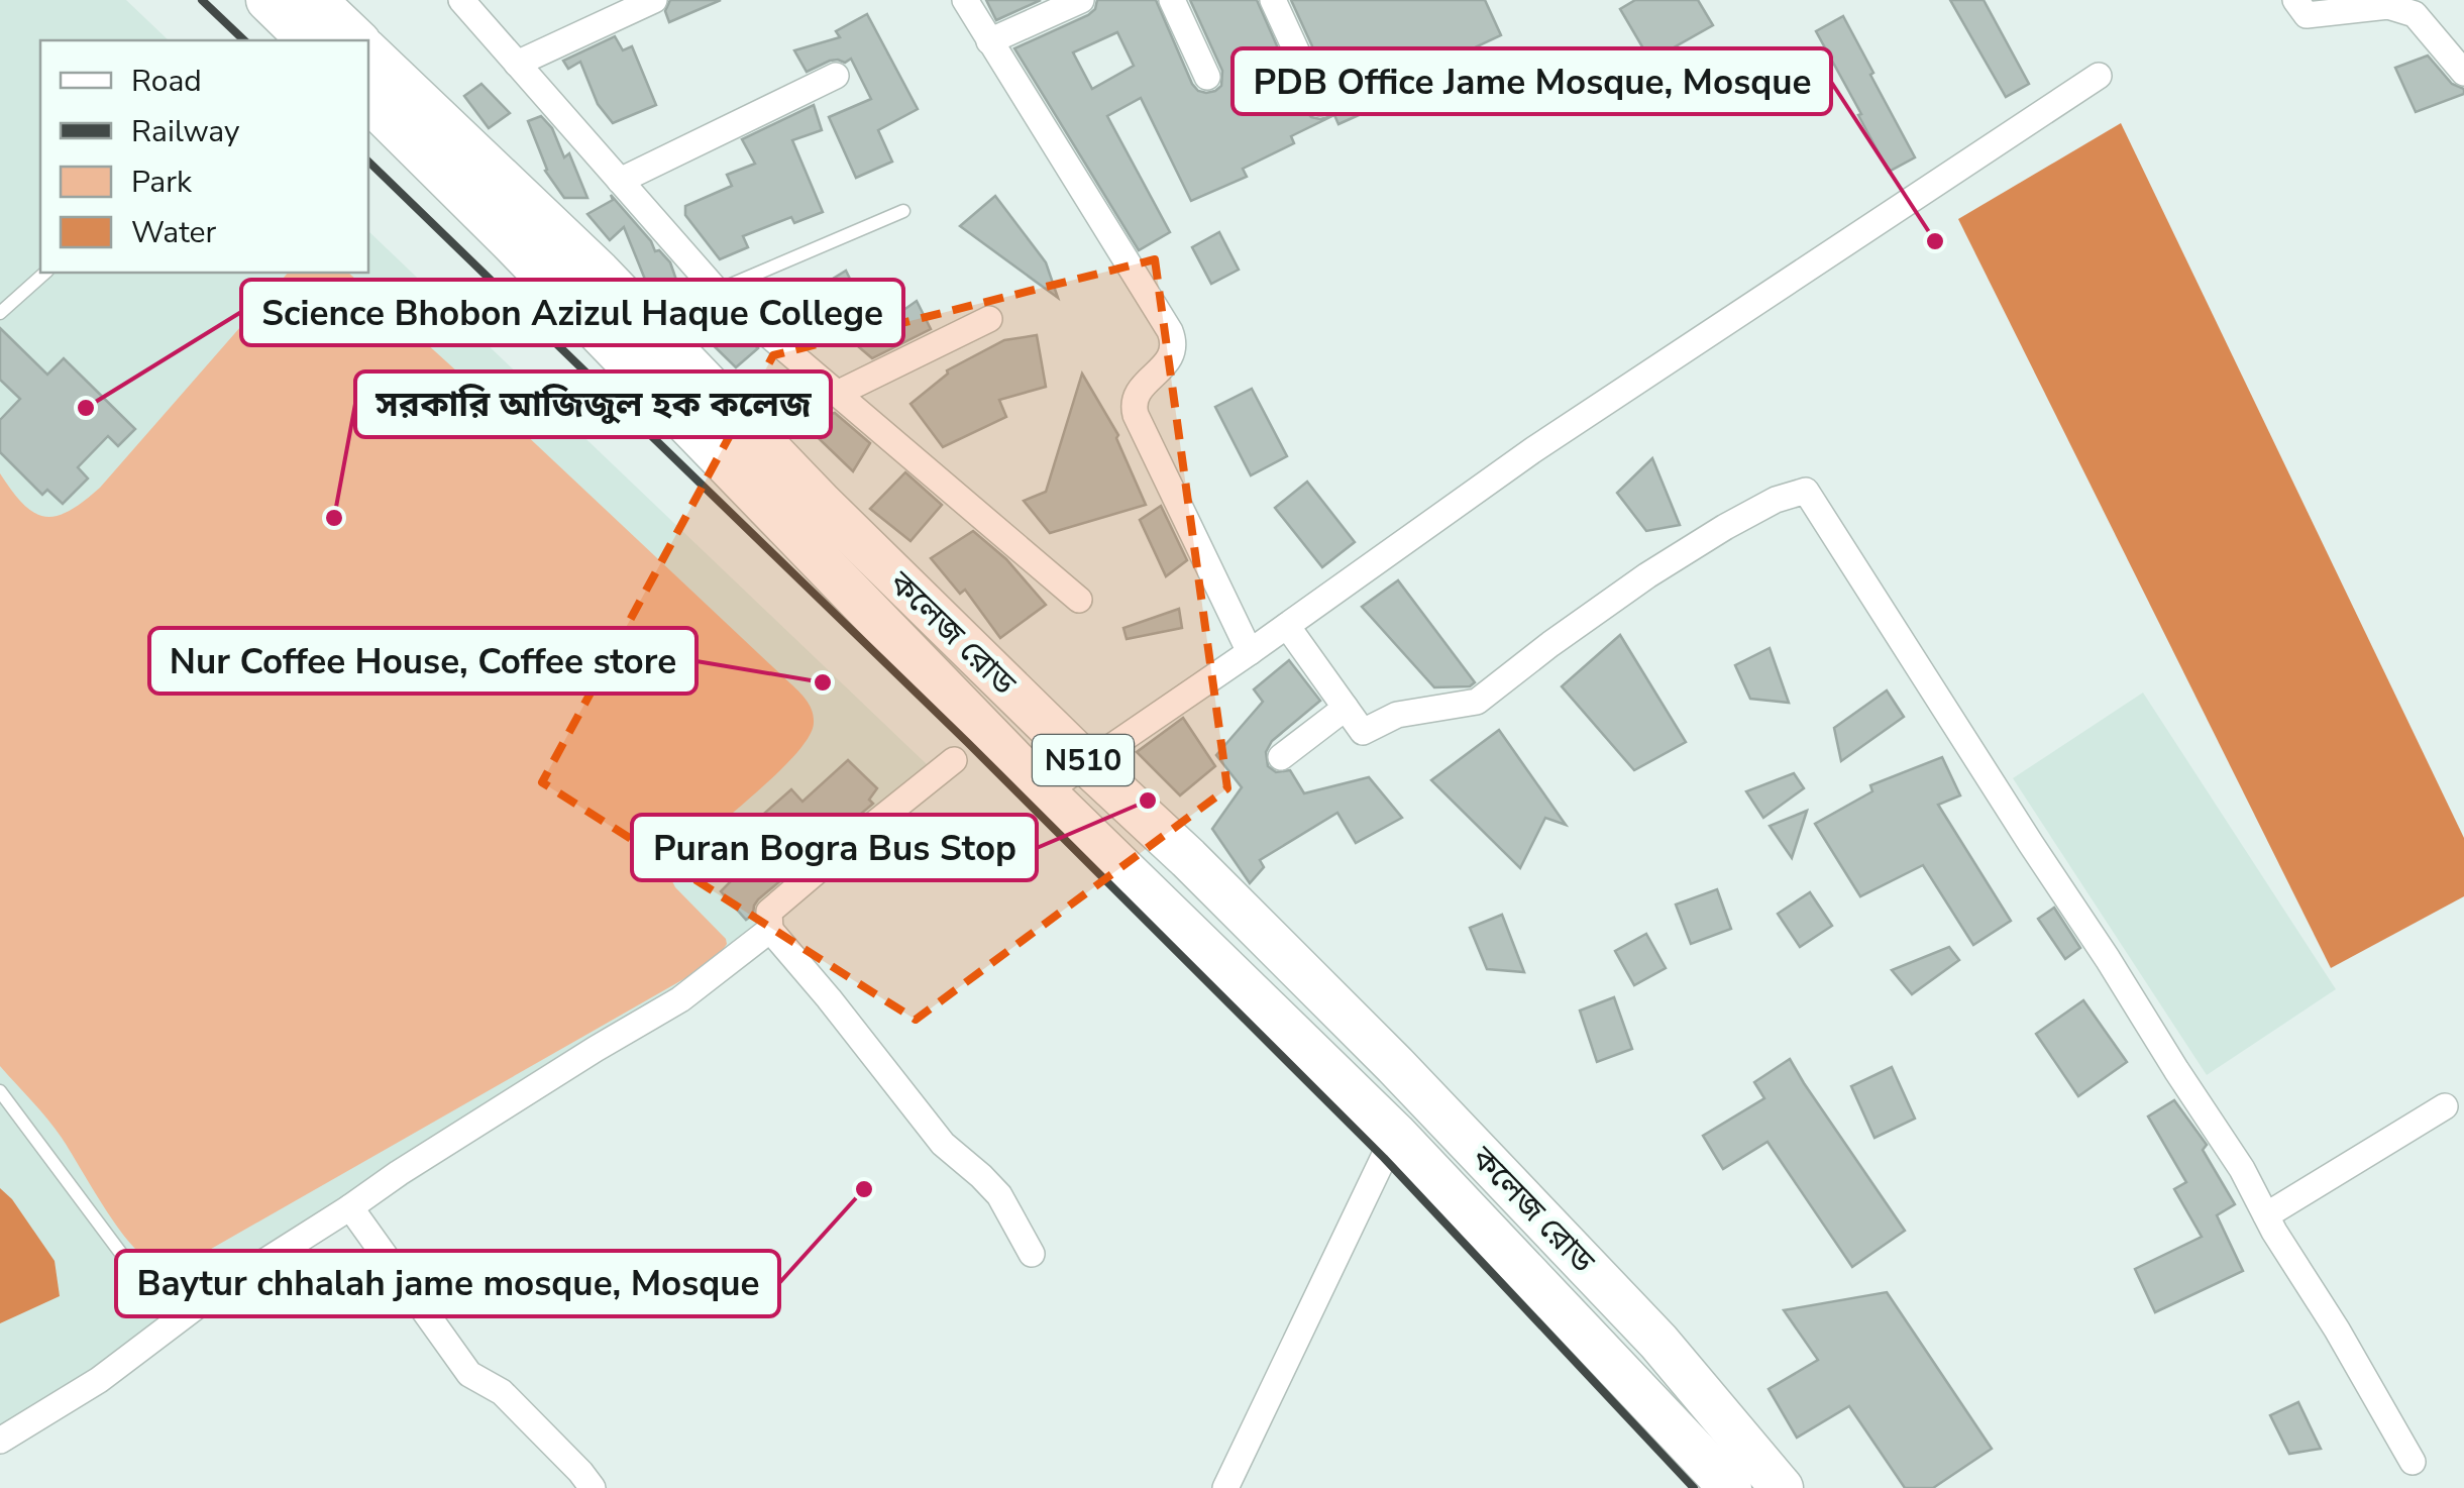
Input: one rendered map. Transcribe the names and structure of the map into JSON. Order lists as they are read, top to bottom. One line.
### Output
{"streets":{"highway":["কলেজ রোড","N510"]},"places":["PDB Office Jame Mosque, Mosque","Science Bhobon Azizul Haque College","সরকারি আজিজুল হক কলেজ","Nur Coffee House, Coffee store","Puran Bogra Bus Stop","Baytur chhalah jame mosque, Mosque"],"legend":["Road","Railway","Park","Water"]}
